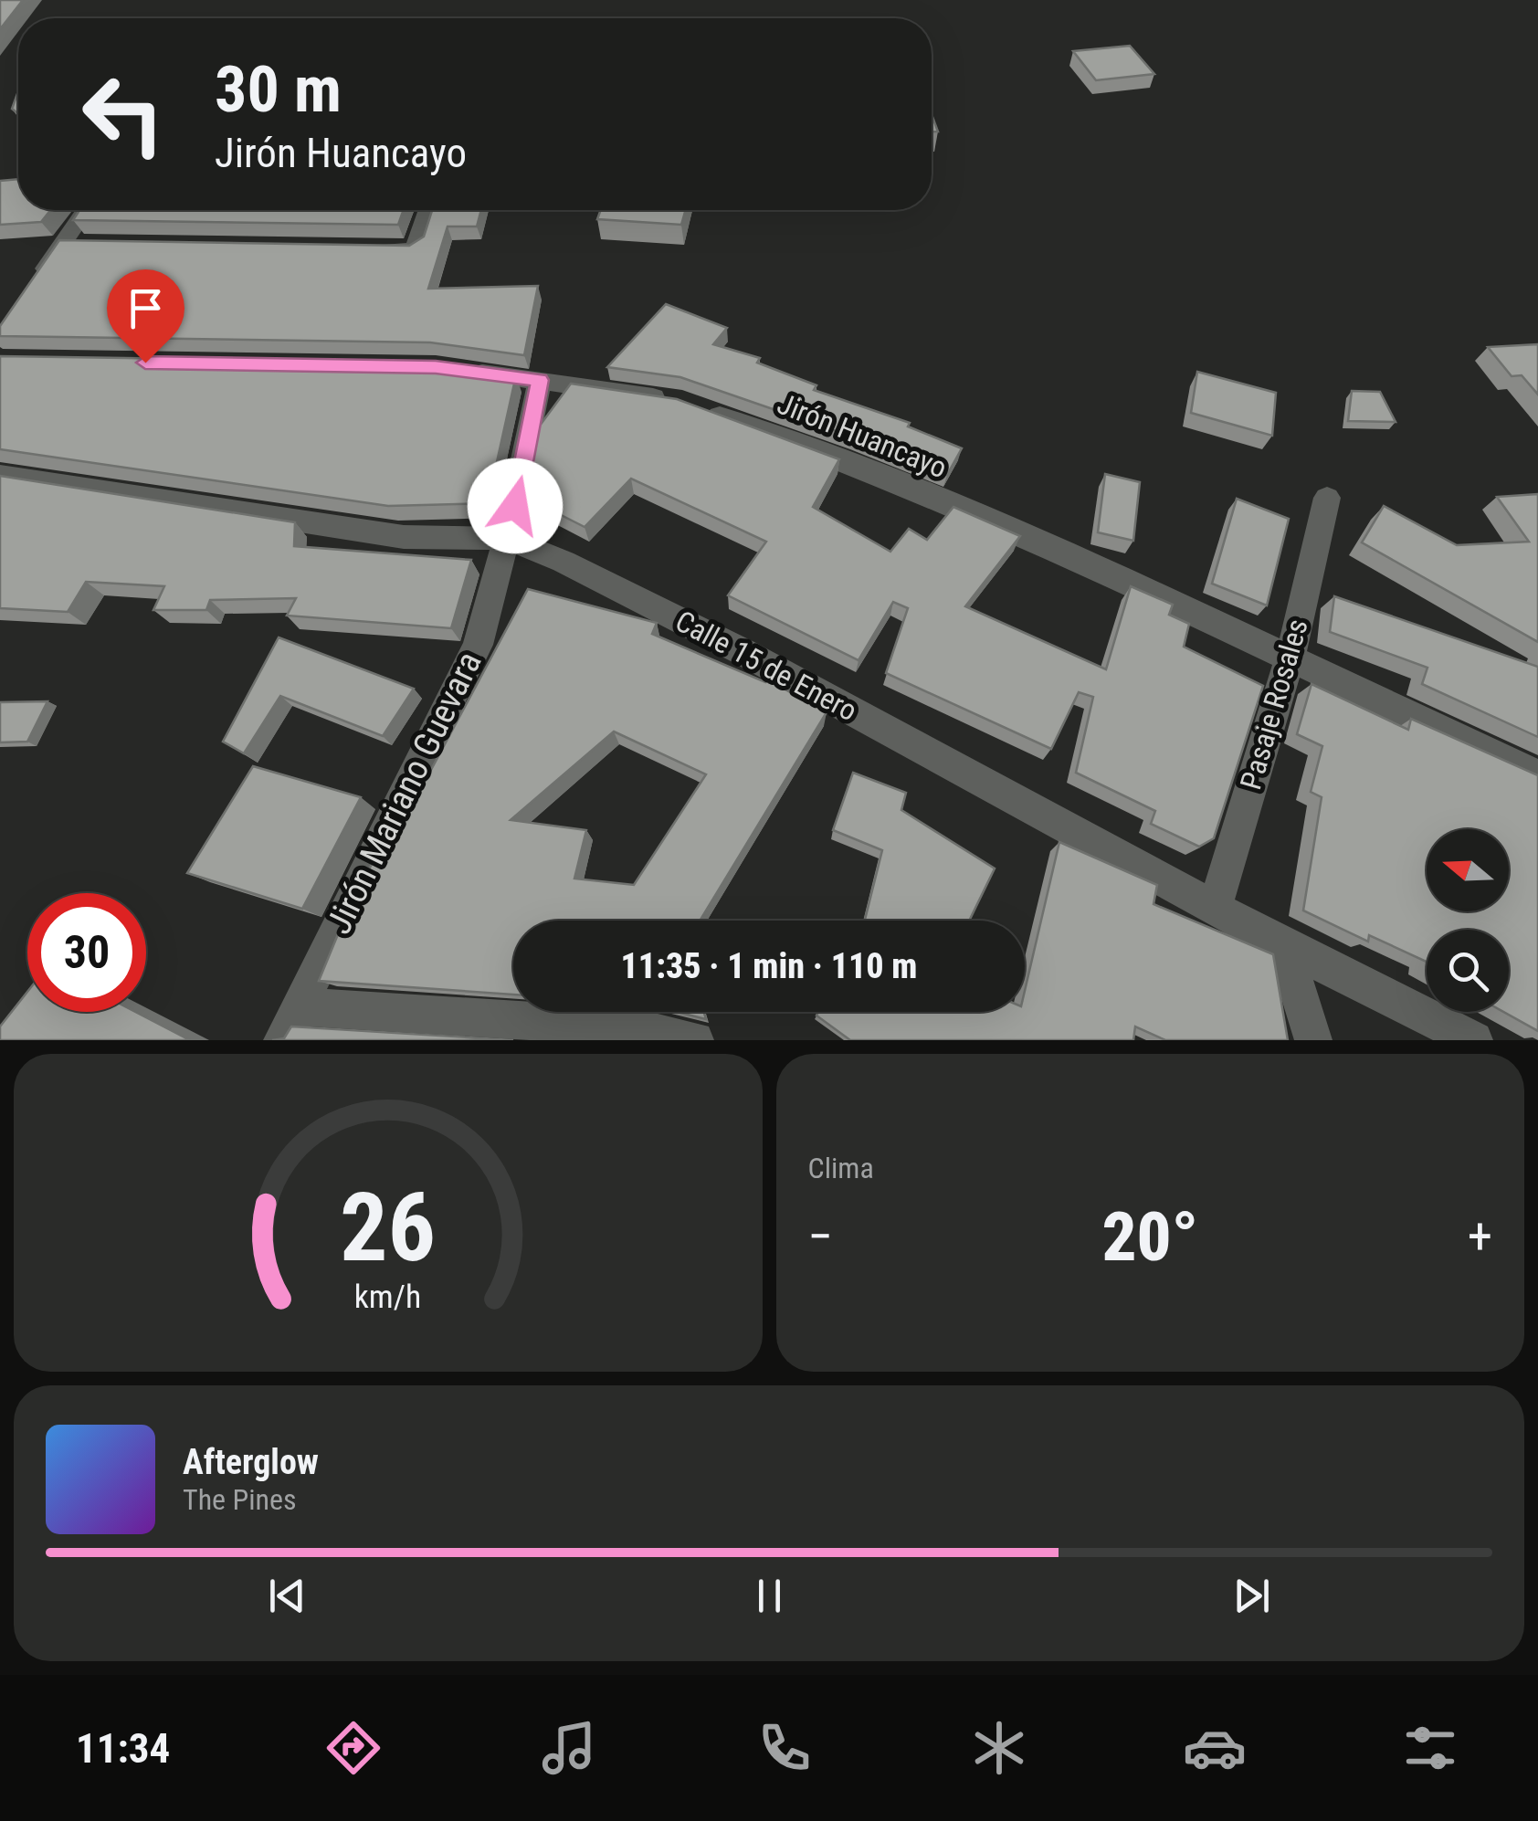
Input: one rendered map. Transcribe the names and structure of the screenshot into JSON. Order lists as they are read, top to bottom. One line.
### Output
{"streets":{"street":["Jirón Huancayo","Calle 15 de Enero","Pasaje Rosales","Jirón Mariano Guevara"]},"crossings":[["Jirón Huancayo","Pasaje Rosales"],["Jirón Huancayo","Jirón Mariano Guevara"],["Calle 15 de Enero","Pasaje Rosales"],["Calle 15 de Enero","Jirón Mariano Guevara"]],"north":"left","page":{"turn":["30 m","Jirón Huancayo"],"limit":"30","trip":"11:35 · 1 min · 110 m","tile":"Clima","heat":["−","20°","+"],"song":["Afterglow","The Pines"],"tabs":"11:34","gauge":["26","km/h"]}}
